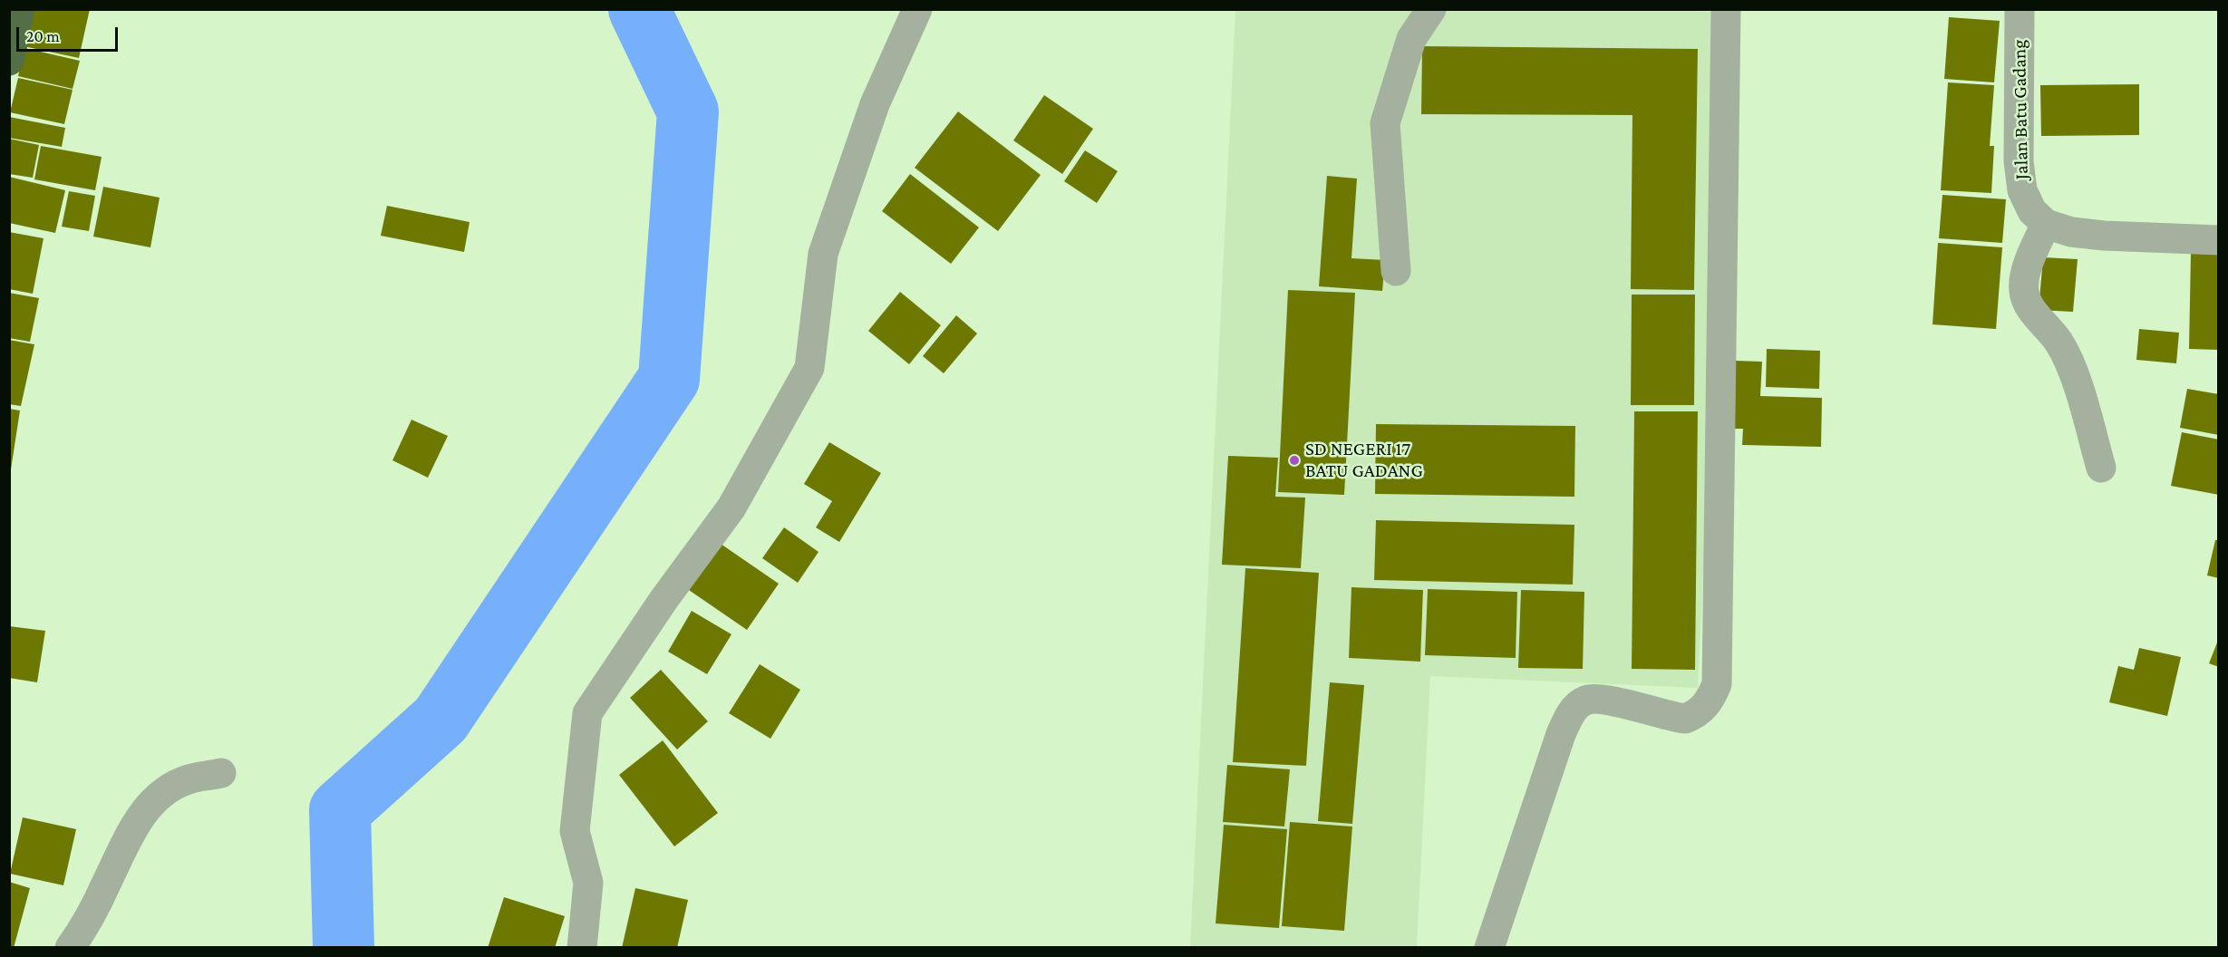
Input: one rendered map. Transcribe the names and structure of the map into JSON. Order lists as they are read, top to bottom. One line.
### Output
{"streets":{"street":["Jalan Batu Gadang"]},"places":["SD NEGERI 17 BATU GADANG"],"scale_bar":"20 m"}
